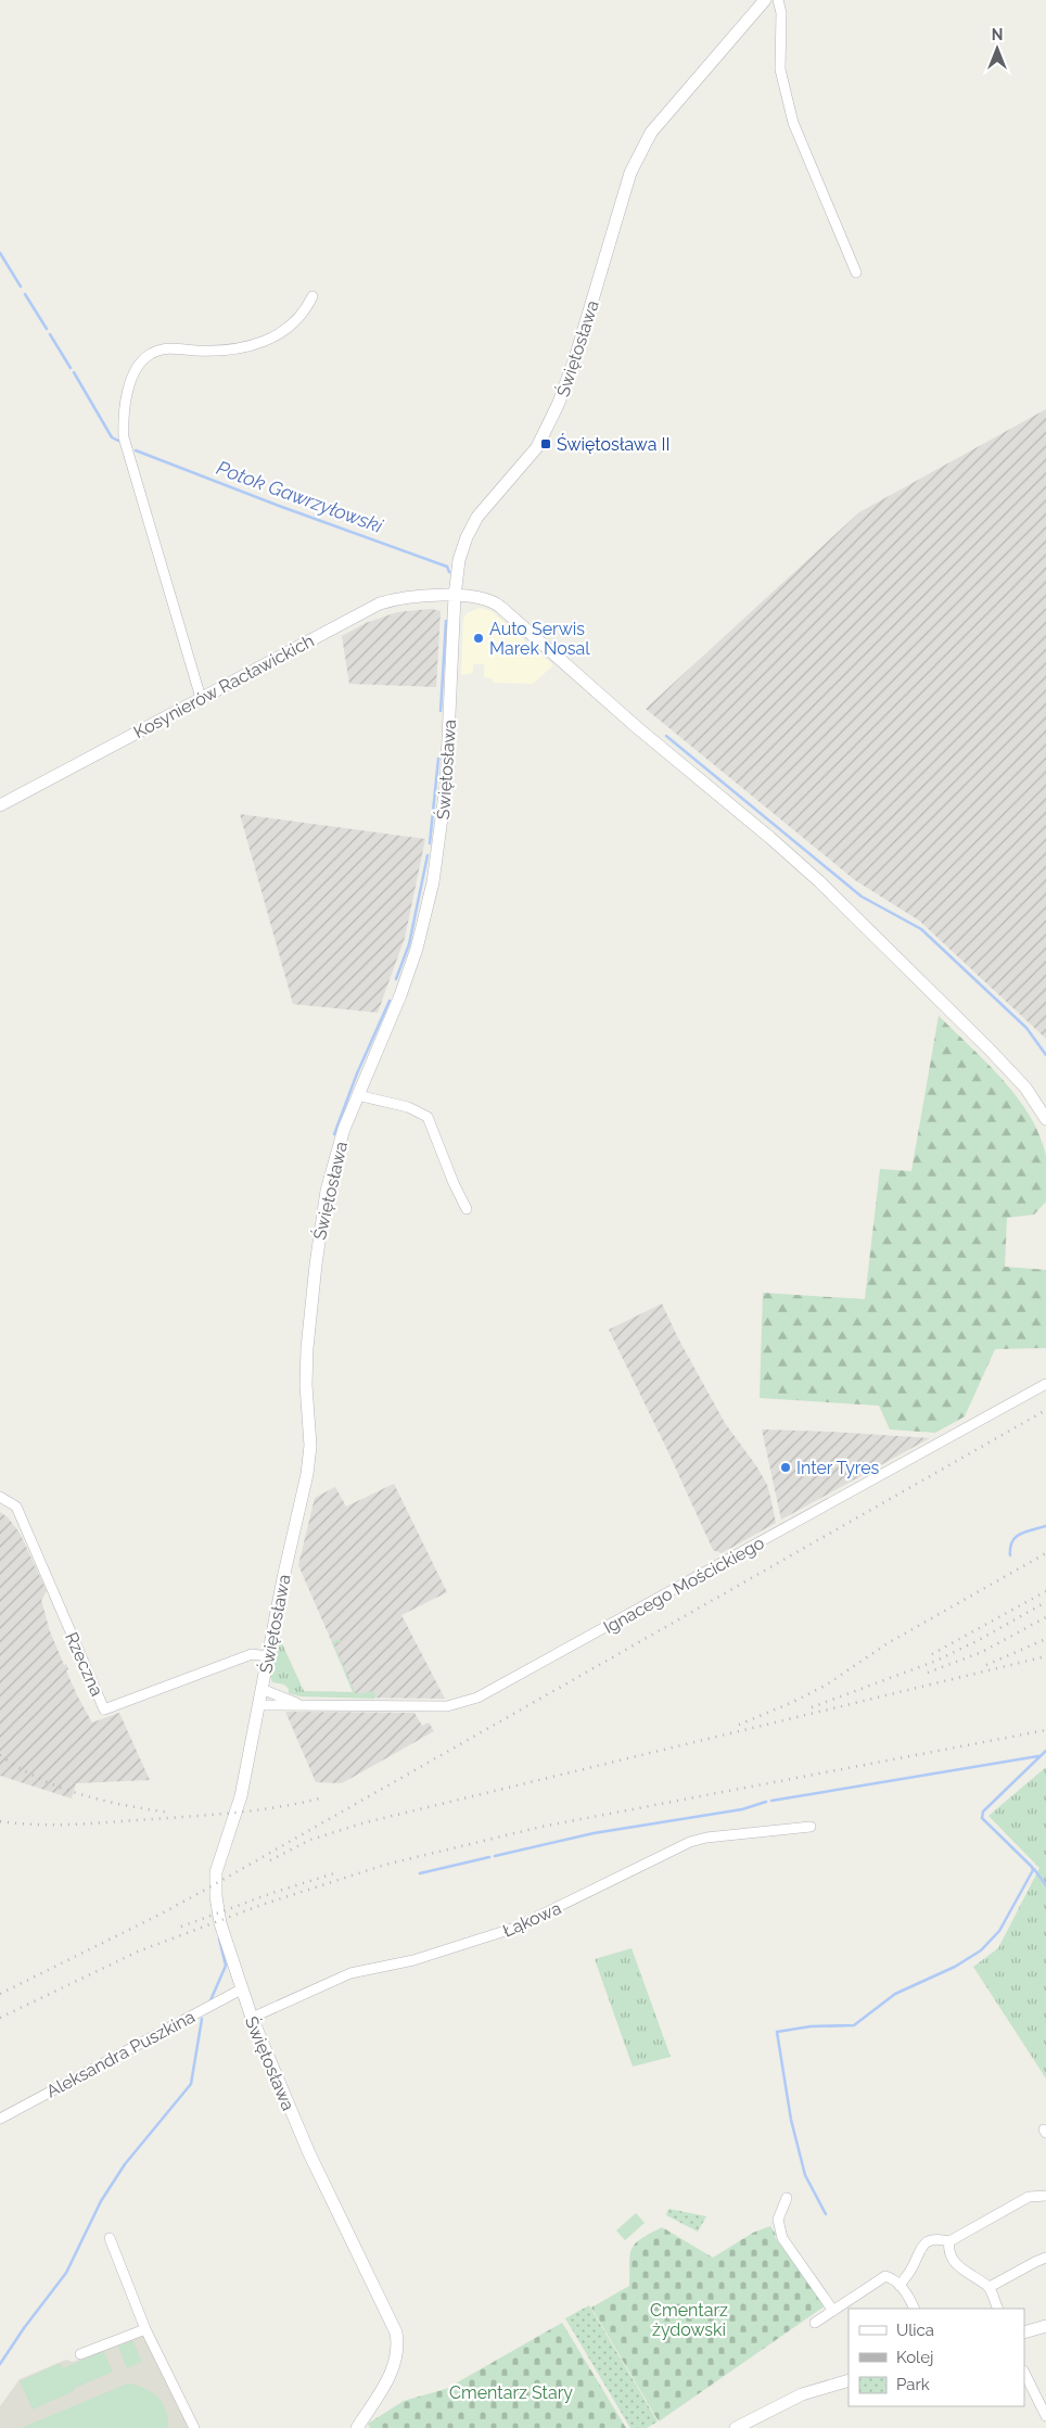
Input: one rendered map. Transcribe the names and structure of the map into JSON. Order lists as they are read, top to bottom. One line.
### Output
{"streets":{"street":["Świętosława","Kosynierów Racławickich","Ignacego Mościckiego","Rzeczna","Łąkowa","Aleksandra Puszkina"]},"crossings":[["Świętosława","Kosynierów Racławickich"],["Świętosława","Ignacego Mościckiego"],["Świętosława","Rzeczna"],["Świętosława","Łąkowa"],["Świętosława","Aleksandra Puszkina"]],"water":["Potok Gawrzyłowski"],"parks":["Cmentarz żydowski","Cmentarz Stary"],"places":{"transit":["Świętosława II"],"other":["Auto Serwis Marek Nosal","Inter Tyres"]},"legend":["Ulica","Kolej","Park"],"north":"top"}
